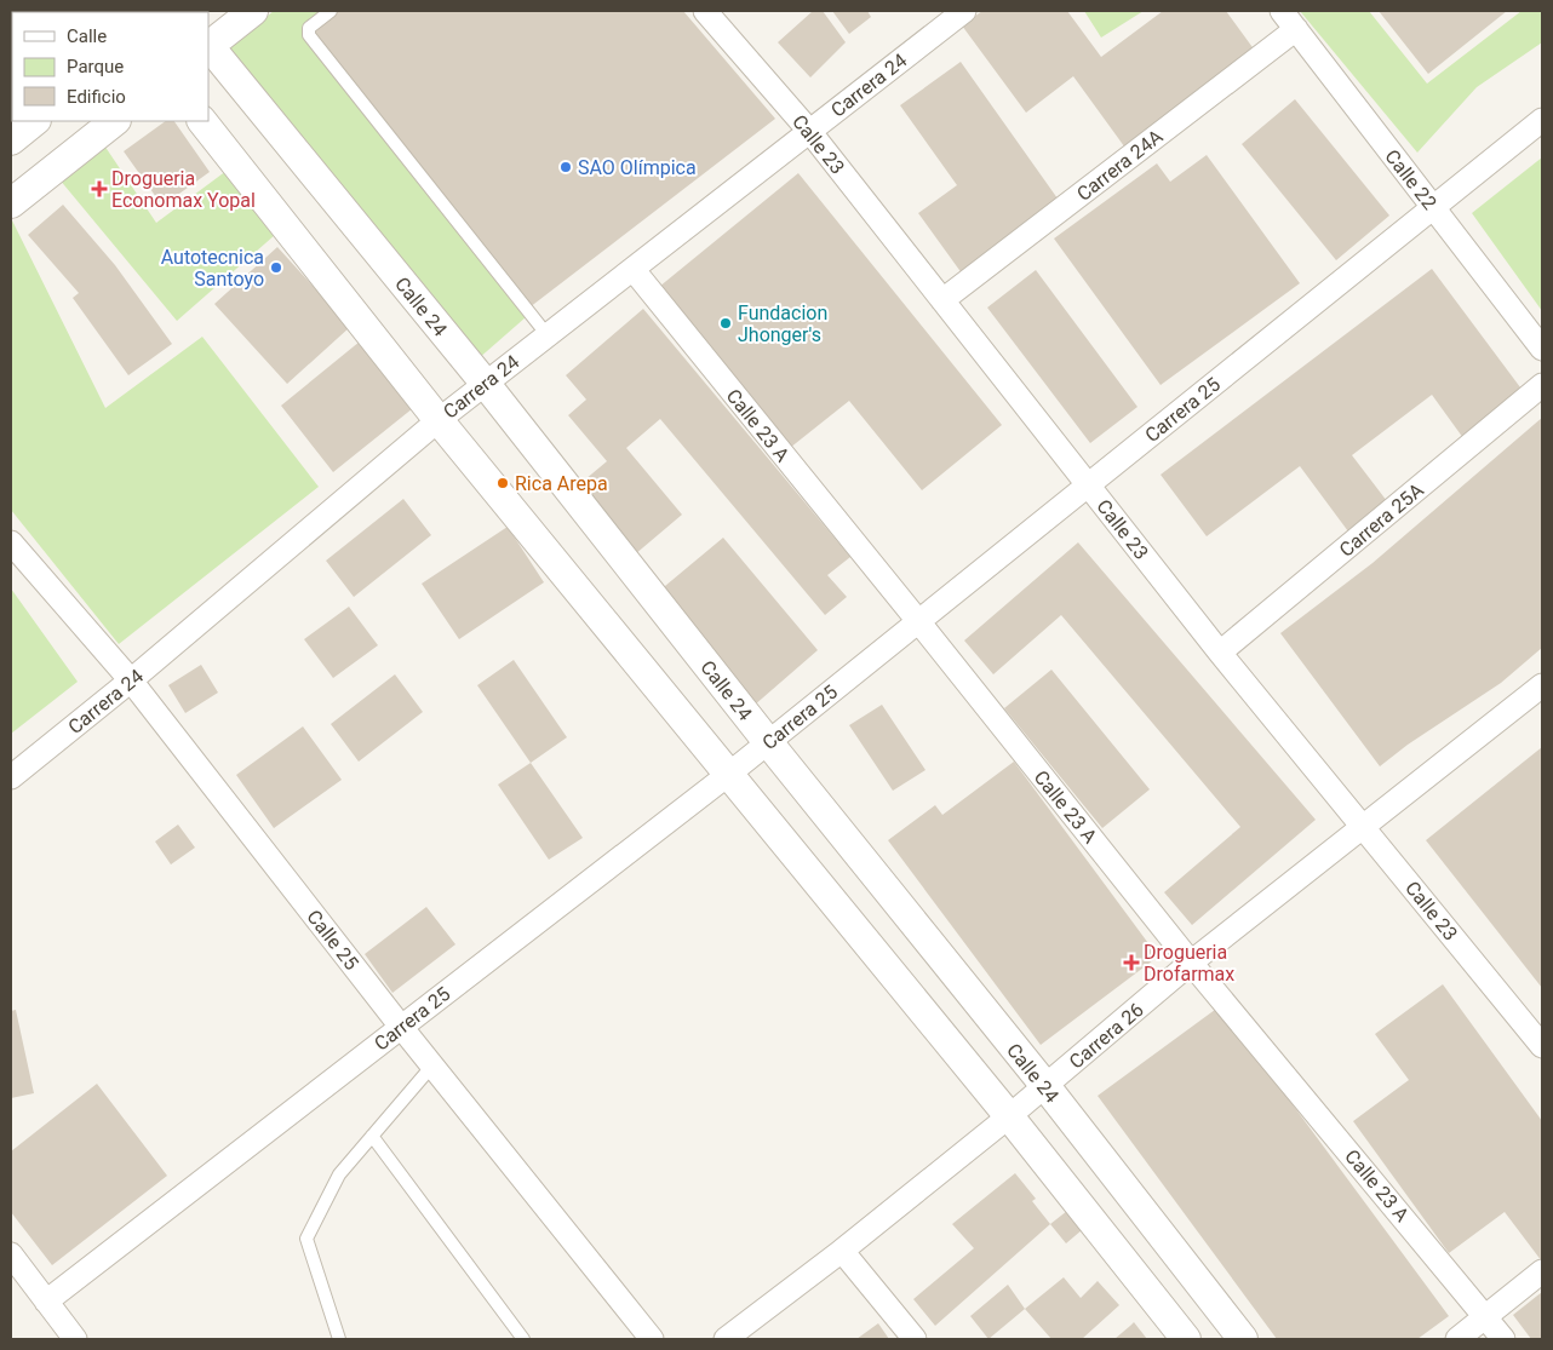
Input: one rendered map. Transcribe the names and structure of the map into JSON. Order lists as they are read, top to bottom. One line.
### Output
{"streets":{"street":["Carrera 24","Calle 23","Carrera 24A","Calle 22","Calle 24","Carrera 25","Calle 23 A","Carrera 25A","Calle 25","Carrera 26"]},"crossings":[["Carrera 24","Calle 23"],["Carrera 24","Calle 24"],["Carrera 24","Calle 23 A"],["Carrera 24","Calle 25"],["Calle 23","Carrera 24A"],["Calle 23","Carrera 25"],["Calle 23","Carrera 25A"],["Calle 23","Carrera 26"],["Carrera 24A","Calle 22"],["Calle 22","Carrera 25"],["Calle 24","Carrera 25"],["Calle 24","Carrera 26"],["Carrera 25","Calle 23 A"],["Carrera 25","Calle 25"],["Calle 23 A","Carrera 26"]],"places":{"other":["SAO Olímpica","Autotecnica Santoyo","Fundacion Jhonger's","Rica Arepa"],"health":["Drogueria Economax Yopal","Drogueria Drofarmax"]},"legend":["Calle","Parque","Edificio"]}
